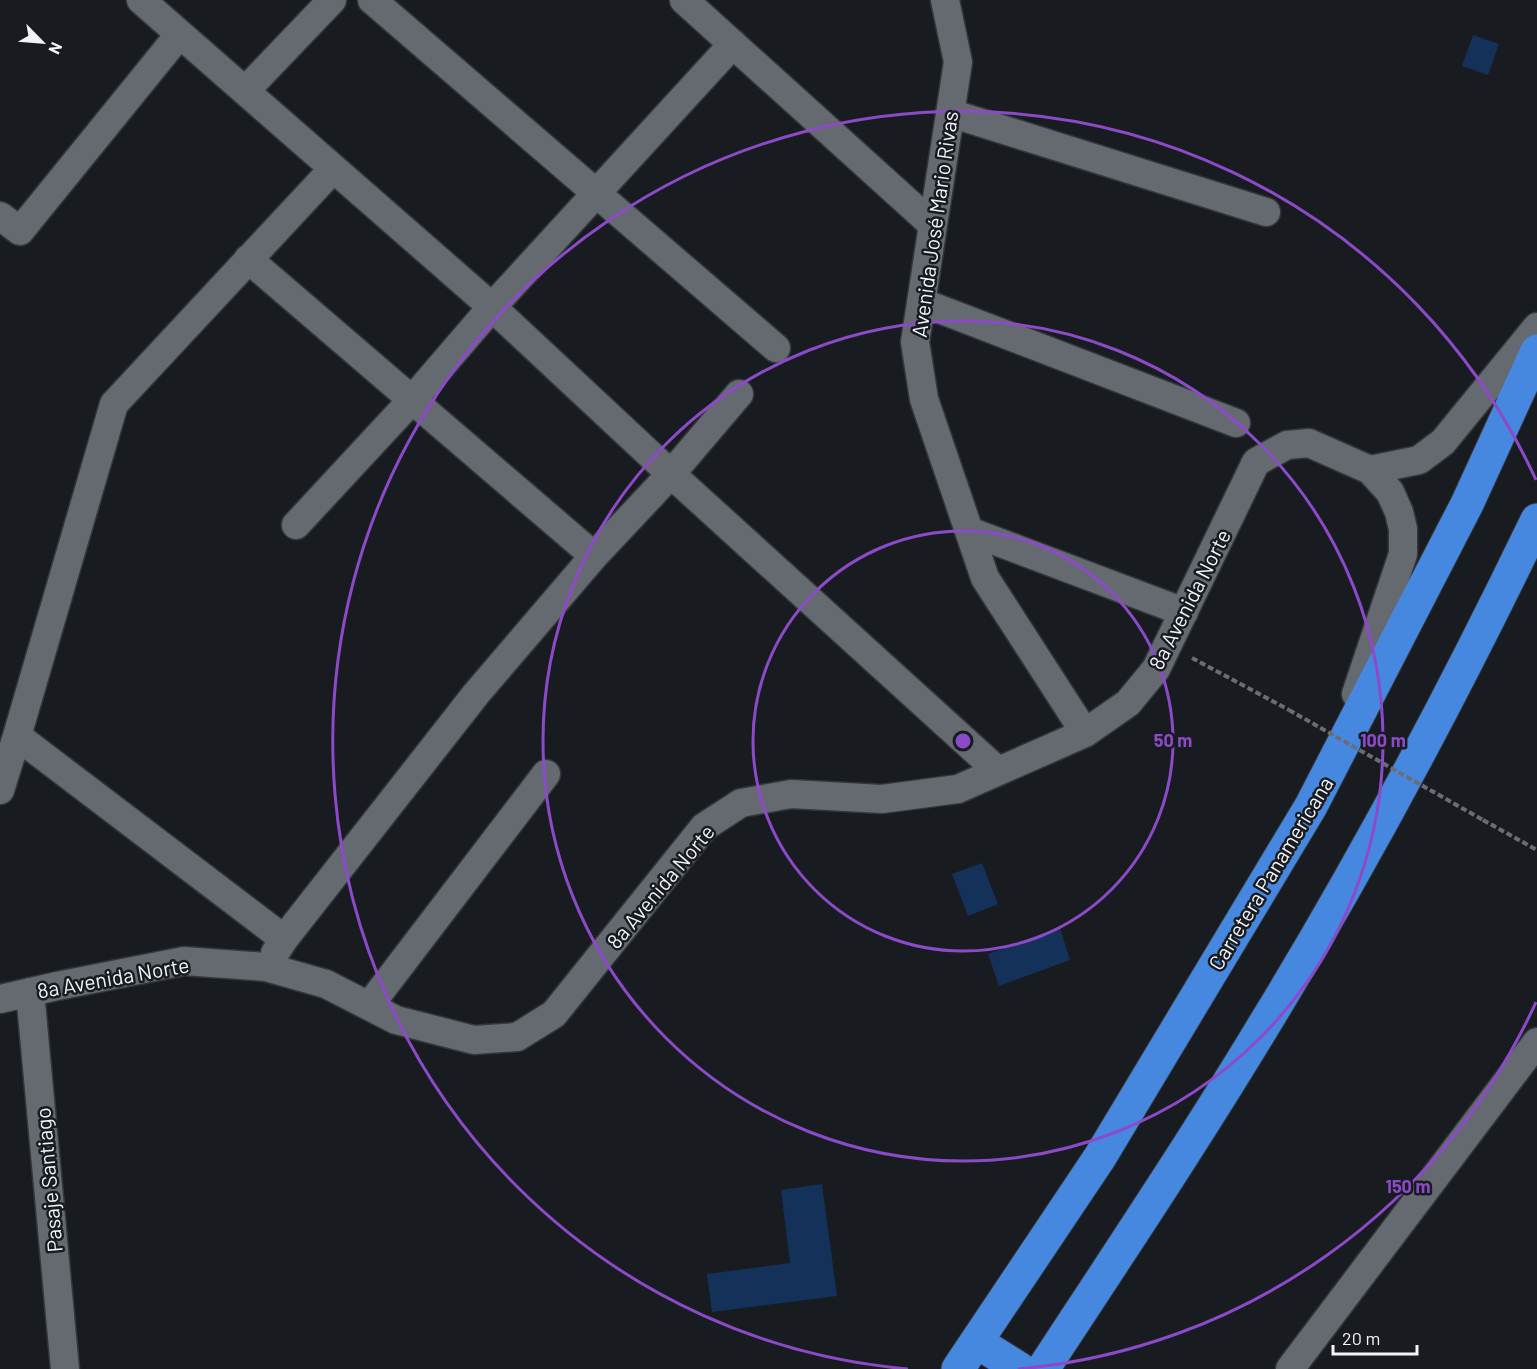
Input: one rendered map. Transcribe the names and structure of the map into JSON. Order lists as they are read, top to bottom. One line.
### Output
{"streets":{"highway":["Carretera Panamericana"],"street":["Avenida José Mario Rivas","8a Avenida Norte","Pasaje Santiago"]},"crossings":[["Avenida José Mario Rivas","8a Avenida Norte"],["8a Avenida Norte","Carretera Panamericana"],["8a Avenida Norte","Pasaje Santiago"]],"scale_bar":"20 m","north":"bottom right","rings":["50 m","100 m","150 m"]}
